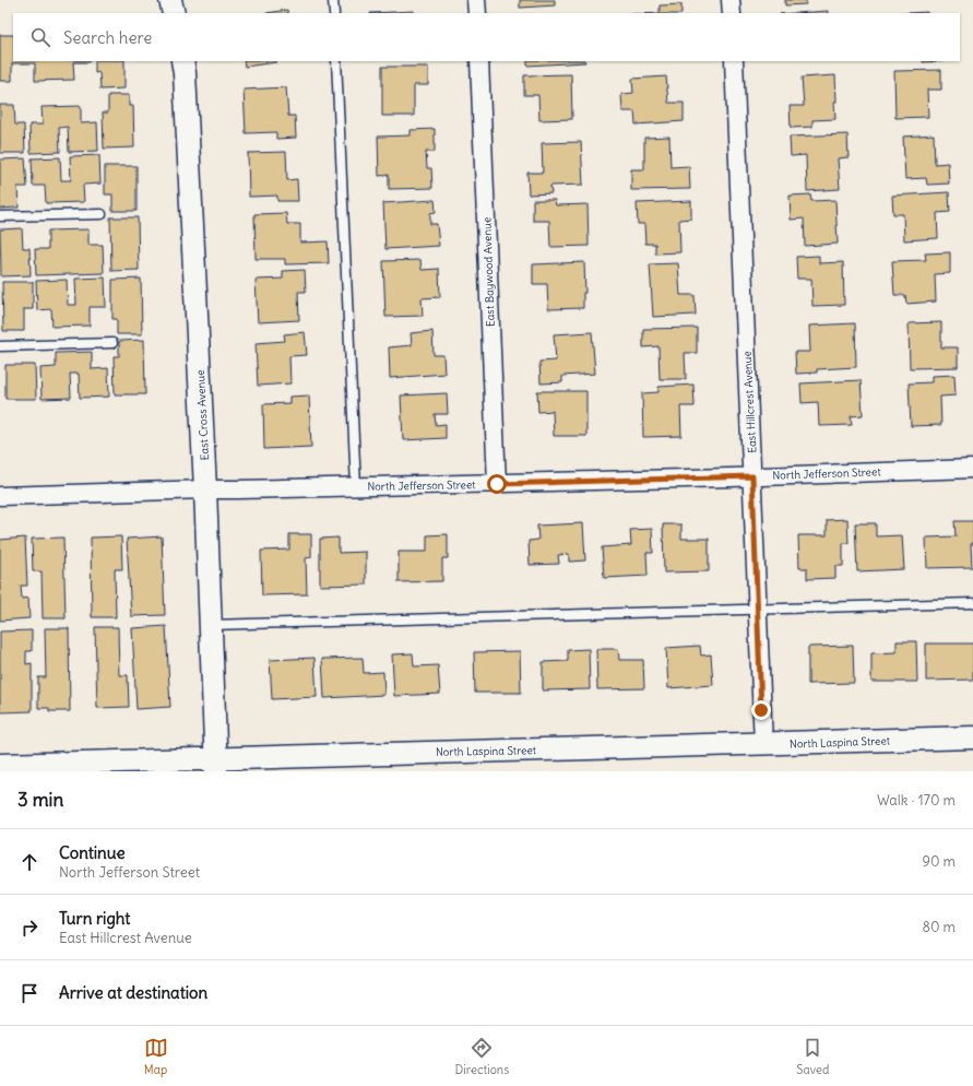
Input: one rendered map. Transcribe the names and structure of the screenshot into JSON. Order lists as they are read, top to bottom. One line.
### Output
{"streets":{"street":["East Baywood Avenue","East Hillcrest Avenue","East Cross Avenue","North Jefferson Street","North Laspina Street"]},"crossings":[["East Baywood Avenue","North Jefferson Street"],["East Hillcrest Avenue","North Jefferson Street"],["East Hillcrest Avenue","North Laspina Street"],["East Cross Avenue","North Jefferson Street"],["East Cross Avenue","North Laspina Street"]],"page":{"search":"Search here","heading":["3 min","Walk · 170 m"],"list":[["Continue","North Jefferson Street","90 m"],["Turn right","East Hillcrest Avenue","80 m"],"Arrive at destination"],"nav":["Map","Directions","Saved"]}}
